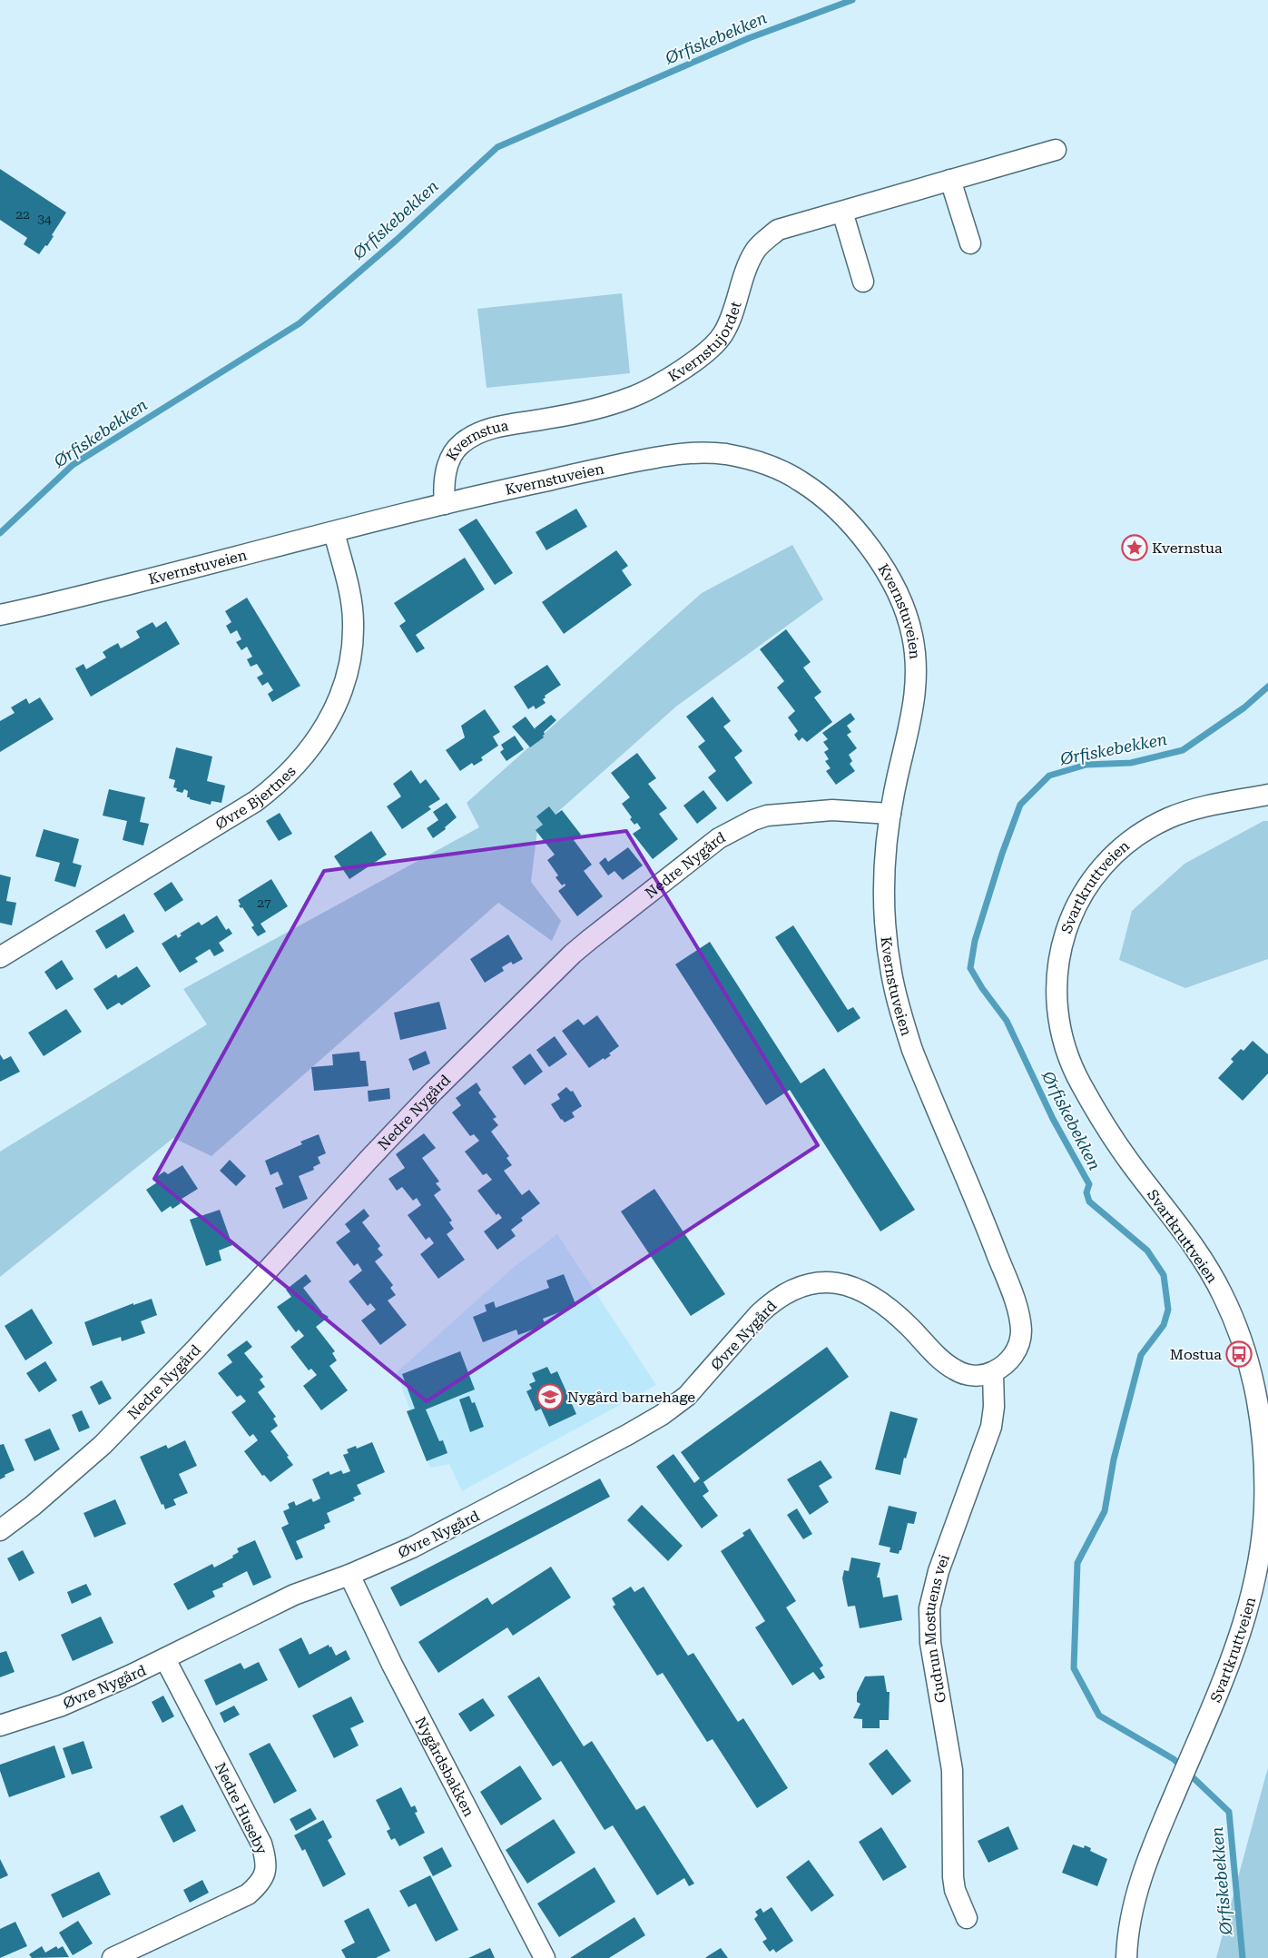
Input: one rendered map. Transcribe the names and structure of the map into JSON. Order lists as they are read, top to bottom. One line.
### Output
{"streets":{"street":["Kvernstujordet","Kvernstua","Kvernstuveien","Øvre Bjertnes","Nedre Nygård","Svartkruttveien","Øvre Nygård","Gudrun Mostuens vei","Nygårdsbakken","Nedre Huseby"]},"crossings":[["Kvernstujordet","Kvernstua"],["Kvernstua","Kvernstuveien"],["Kvernstuveien","Øvre Bjertnes"],["Kvernstuveien","Nedre Nygård"],["Kvernstuveien","Øvre Nygård"],["Kvernstuveien","Gudrun Mostuens vei"],["Øvre Nygård","Nygårdsbakken"],["Øvre Nygård","Nedre Huseby"]],"water":["Ørfiskebekken"],"places":{"place":["Kvernstua"],"bus stop":["Mostua"],"school or university":["Nygård barnehage"]},"house_numbers":["22","34","27"]}
